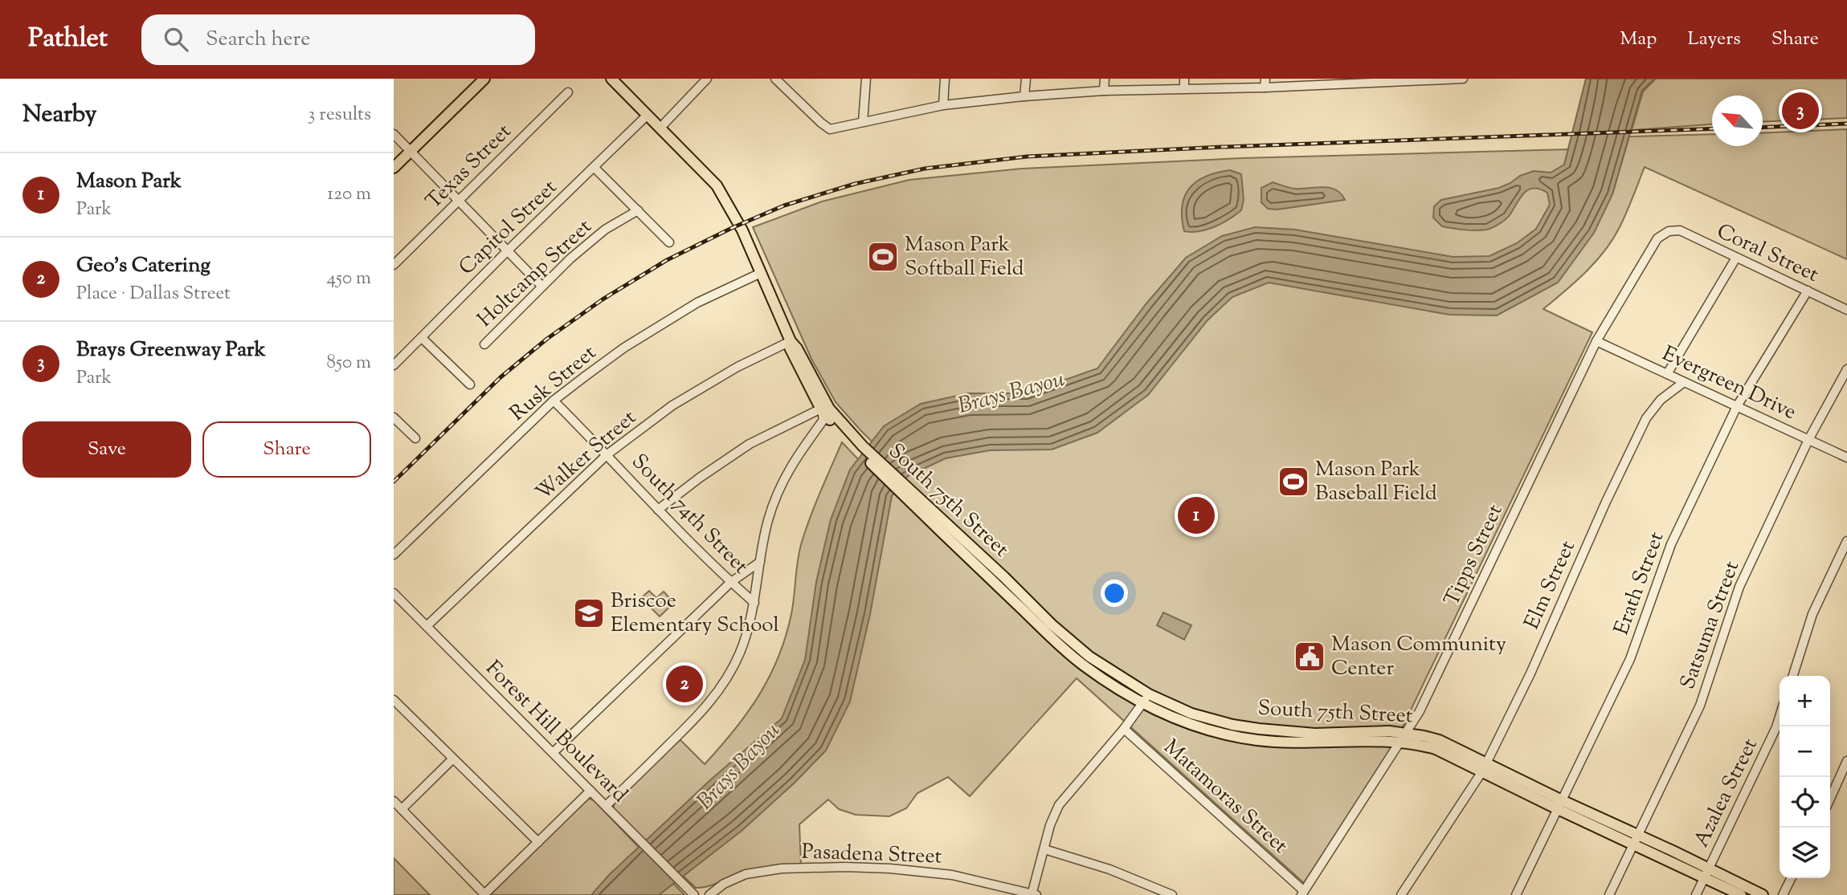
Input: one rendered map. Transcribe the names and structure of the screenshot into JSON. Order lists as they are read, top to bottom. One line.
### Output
{"streets":{"main road":["South 75th Street"],"street":["Texas Street","Capitol Street","Coral Street","Holtcamp Street","Rusk Street","Evergreen Drive","Walker Street","South 74th Street","Tipps Street","Erath Street","Elm Street","Satsuma Street","Forest Hill Boulevard","Azalea Street","Matamoras Street","Pasadena Street"]},"crossings":[["Capitol Street","South 75th Street"],["Coral Street","Tipps Street"],["Coral Street","Erath Street"],["Rusk Street","South 75th Street"],["Rusk Street","South 74th Street"],["Evergreen Drive","Tipps Street"],["Evergreen Drive","Erath Street"],["Evergreen Drive","Elm Street"],["Evergreen Drive","Satsuma Street"],["Walker Street","South 75th Street"],["Walker Street","South 74th Street"],["Walker Street","Forest Hill Boulevard"],["South 75th Street","Tipps Street"],["South 75th Street","Erath Street"],["South 75th Street","Elm Street"],["South 75th Street","Satsuma Street"],["South 75th Street","Azalea Street"],["Tipps Street","Matamoras Street"]],"water":["Brays Bayou"],"places":{"sports":["Mason Park Softball Field","Mason Park Baseball Field"],"school or university":["Briscoe Elementary School"],"public building":["Mason Community Center"]},"north":"top left","page":{"header":"Pathlet","search":"Search here","nav":["Map","Layers","Share"],"heading":["Nearby","3 results"],"pins":["3","1","2"],"list":[{"mark":"1","name":"Mason Park","note":"Park","value":"120 m"},{"mark":"2","name":"Geo's Catering","note":"Place · Dallas Street","value":"450 m"},{"mark":"3","name":"Brays Greenway Park","note":"Park","value":"850 m"}],"buttons":["Save","Share"],"map_buttons":["+","−"]}}
